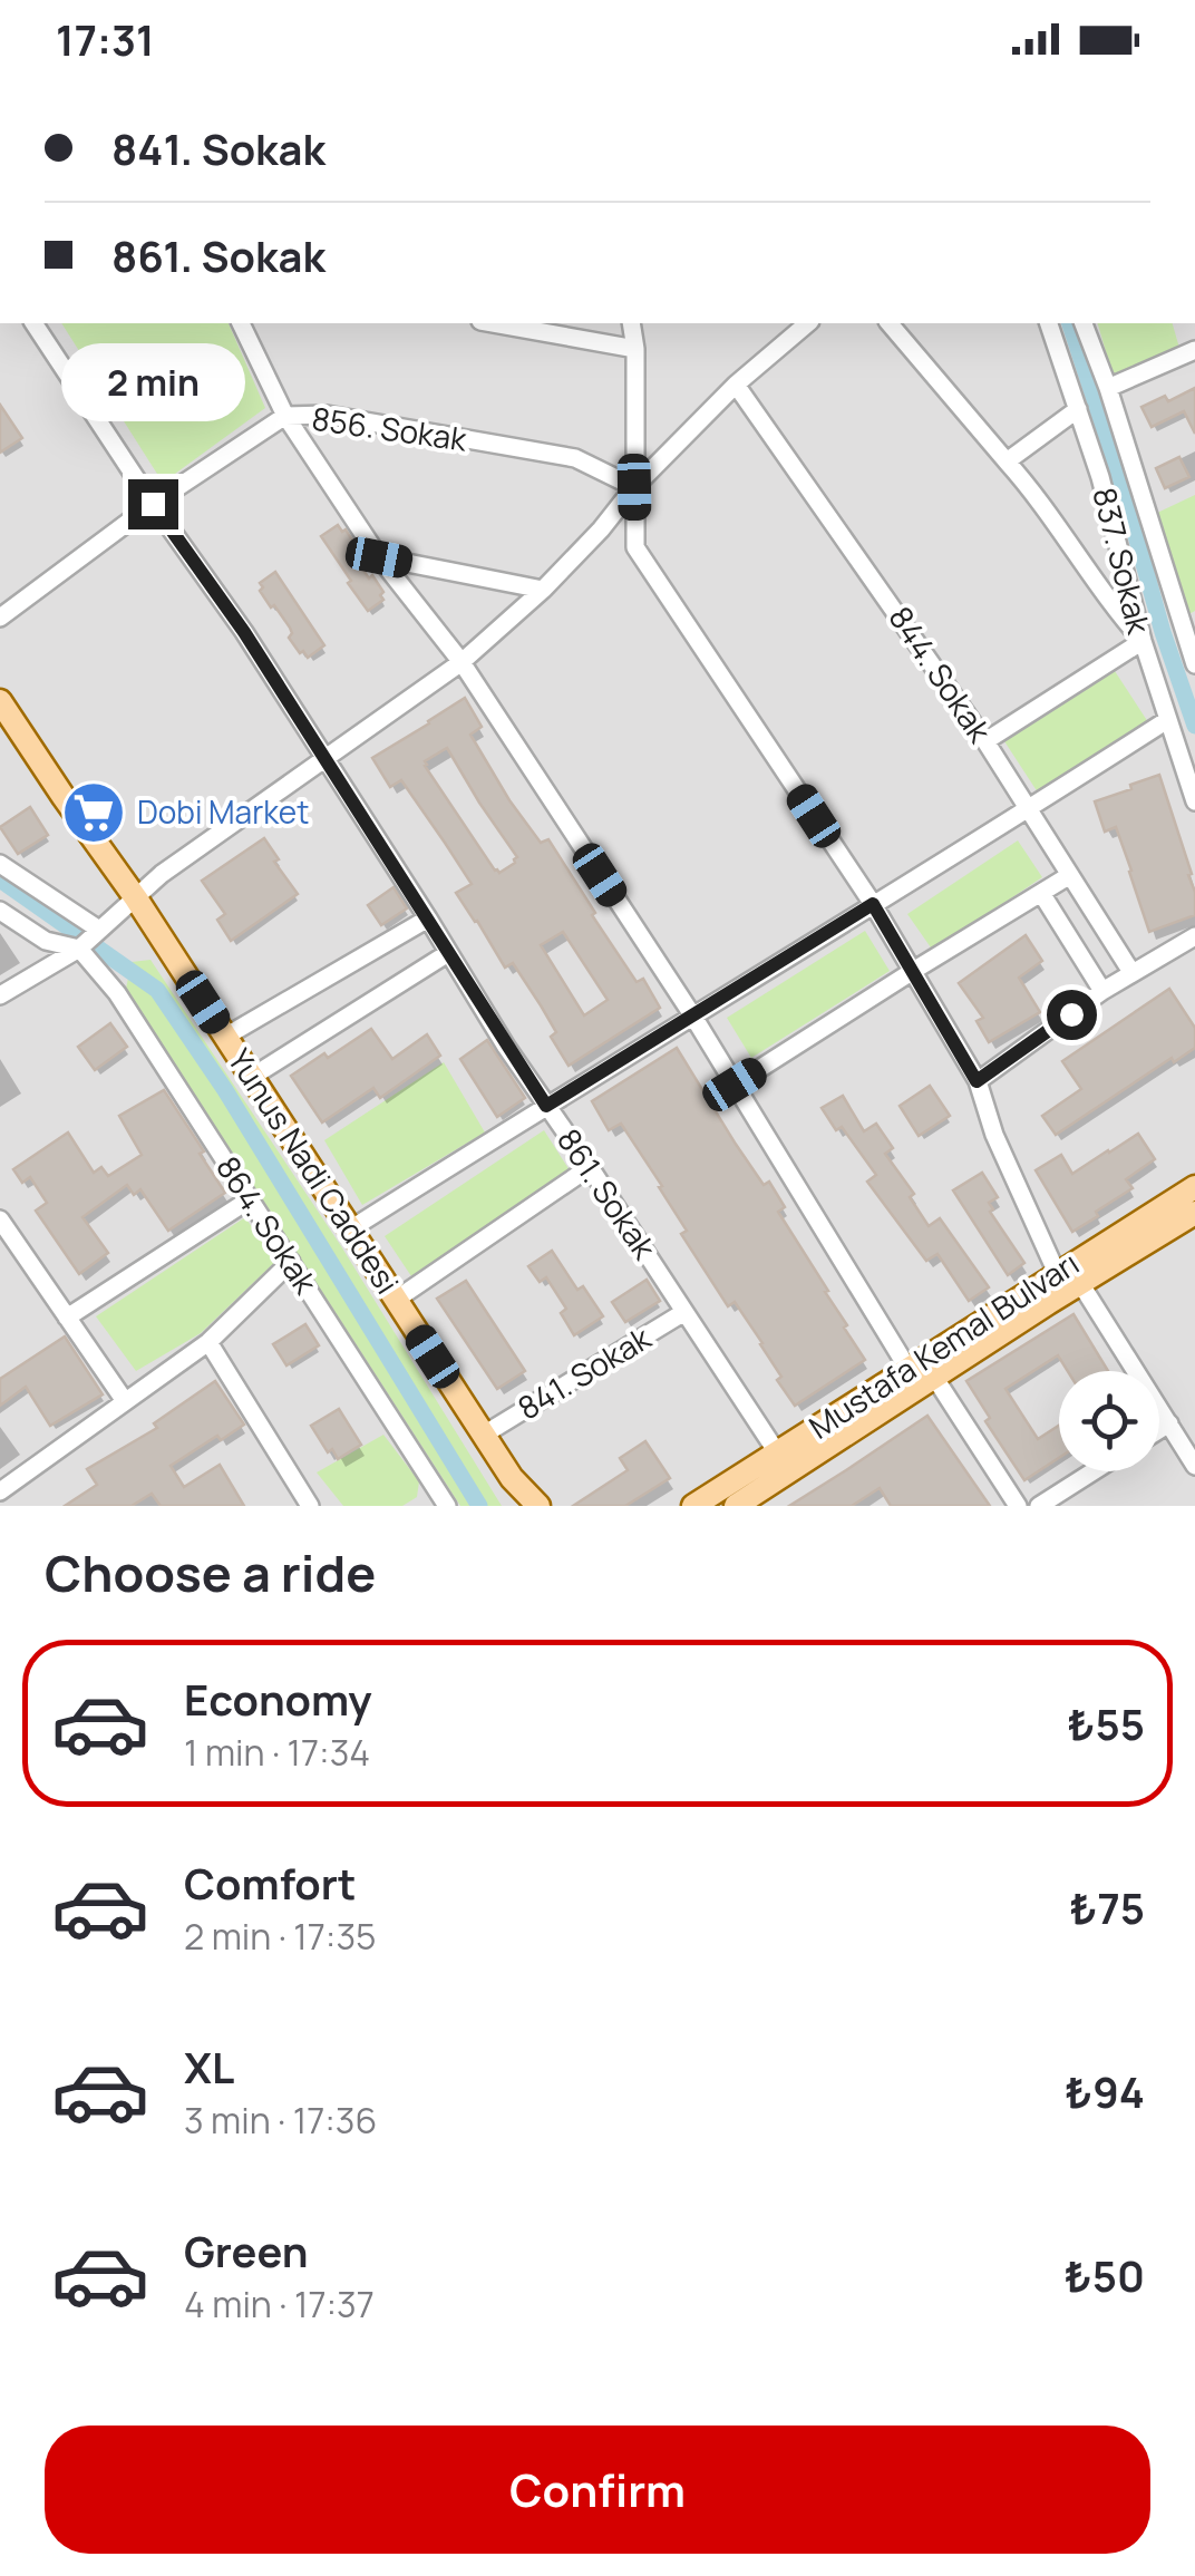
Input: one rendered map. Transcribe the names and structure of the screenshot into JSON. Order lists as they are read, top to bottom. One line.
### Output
{"streets":{"main road":["Yunus Nadi Caddesi","Mustafa Kemal Bulvarı"],"street":["856. Sokak","837. Sokak","844. Sokak","861. Sokak","864. Sokak","841. Sokak"]},"crossings":[["856. Sokak","861. Sokak"],["Yunus Nadi Caddesi","841. Sokak"],["861. Sokak","Mustafa Kemal Bulvarı"],["861. Sokak","841. Sokak"]],"places":{"supermarket":["Dobi Market"]},"page":{"status":"17:31","banner":["841. Sokak","861. Sokak"],"bubble":"2 min","heading":"Choose a ride","list":[{"name":"Economy","note":"1 min · 17:34","value":"₺55"},{"name":"Comfort","note":"2 min · 17:35","value":"₺75"},{"name":"XL","note":"3 min · 17:36","value":"₺94"},{"name":"Green","note":"4 min · 17:37","value":"₺50"}],"buttons":"Confirm"}}
